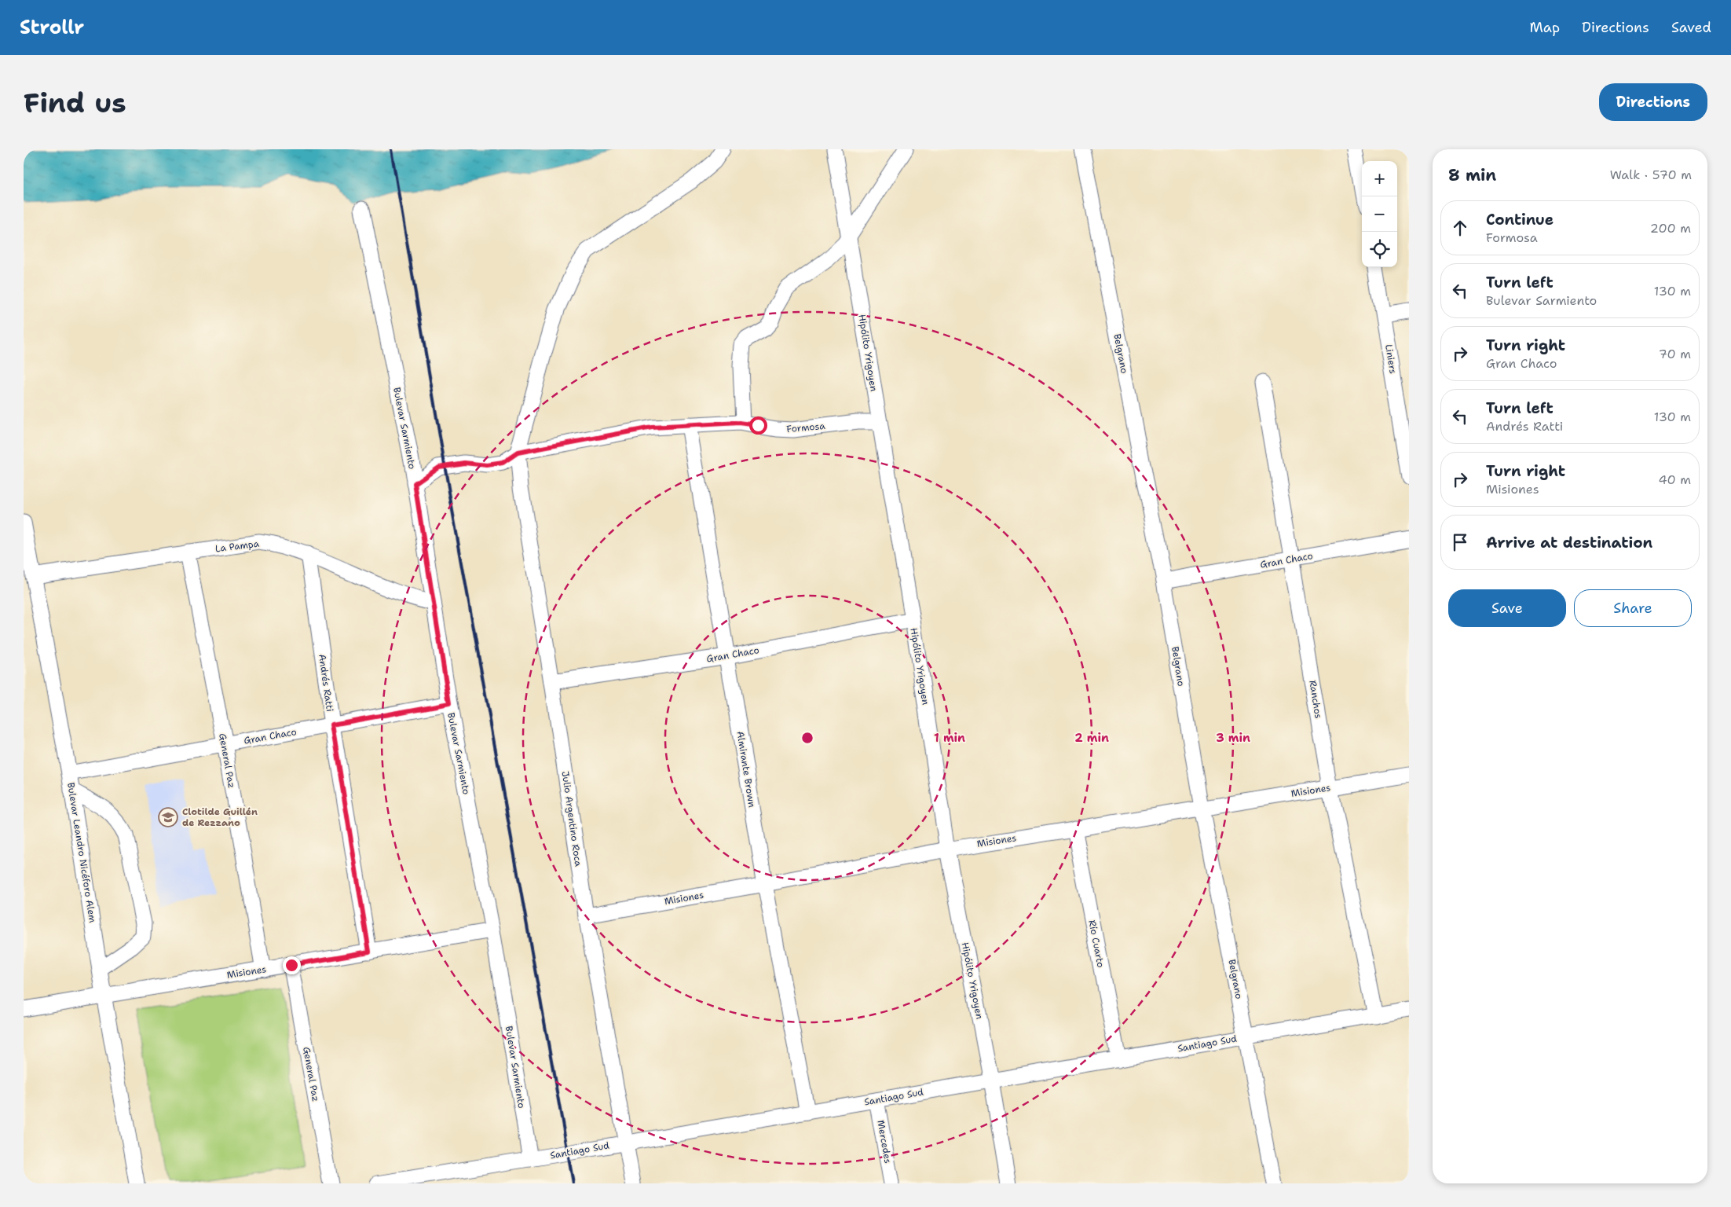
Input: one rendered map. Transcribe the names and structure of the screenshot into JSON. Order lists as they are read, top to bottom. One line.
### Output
{"streets":{"street":["Hipólito Yrigoyen","Belgrano","Liniers","Formosa","Bulevar Sarmiento","La Pampa","Gran Chaco","Andrés Ratti","Ranchos","General Paz","Almirante Brown","Misiones","Julio Argentino Roca","Bulevar Leandro Nicéforo Alem","Río Cuarto","Santiago Sud","Mercedes"]},"crossings":[["Hipólito Yrigoyen","Formosa"],["Hipólito Yrigoyen","Gran Chaco"],["Hipólito Yrigoyen","Misiones"],["Hipólito Yrigoyen","Santiago Sud"],["Belgrano","Gran Chaco"],["Belgrano","Misiones"],["Belgrano","Santiago Sud"],["Formosa","Bulevar Sarmiento"],["Formosa","Almirante Brown"],["Formosa","Julio Argentino Roca"],["Bulevar Sarmiento","La Pampa"],["Bulevar Sarmiento","Gran Chaco"],["Bulevar Sarmiento","Misiones"],["Bulevar Sarmiento","Santiago Sud"],["La Pampa","Andrés Ratti"],["La Pampa","General Paz"],["La Pampa","Bulevar Leandro Nicéforo Alem"],["Gran Chaco","Andrés Ratti"],["Gran Chaco","Ranchos"],["Gran Chaco","General Paz"],["Gran Chaco","Almirante Brown"],["Gran Chaco","Julio Argentino Roca"],["Gran Chaco","Bulevar Leandro Nicéforo Alem"],["Andrés Ratti","Misiones"],["Ranchos","Misiones"],["Ranchos","Santiago Sud"],["General Paz","Misiones"],["Almirante Brown","Misiones"],["Almirante Brown","Santiago Sud"],["Misiones","Julio Argentino Roca"],["Misiones","Bulevar Leandro Nicéforo Alem"],["Misiones","Río Cuarto"],["Julio Argentino Roca","Santiago Sud"],["Río Cuarto","Santiago Sud"],["Santiago Sud","Mercedes"]],"places":{"school or university":["Clotilde Guillén de Rezzano"]},"page":{"header":"Strollr","nav":["Map","Directions","Saved"],"buttons":["Directions",["Save","Share"]],"title":"Find us","heading":["8 min","Walk · 570 m"],"map_buttons":["+","−"],"list":[["Continue","Formosa","200 m"],["Turn left","Bulevar Sarmiento","130 m"],["Turn right","Gran Chaco","70 m"],["Turn left","Andrés Ratti","130 m"],["Turn right","Misiones","40 m"],"Arrive at destination"]},"rings":["1 min","2 min","3 min"]}
